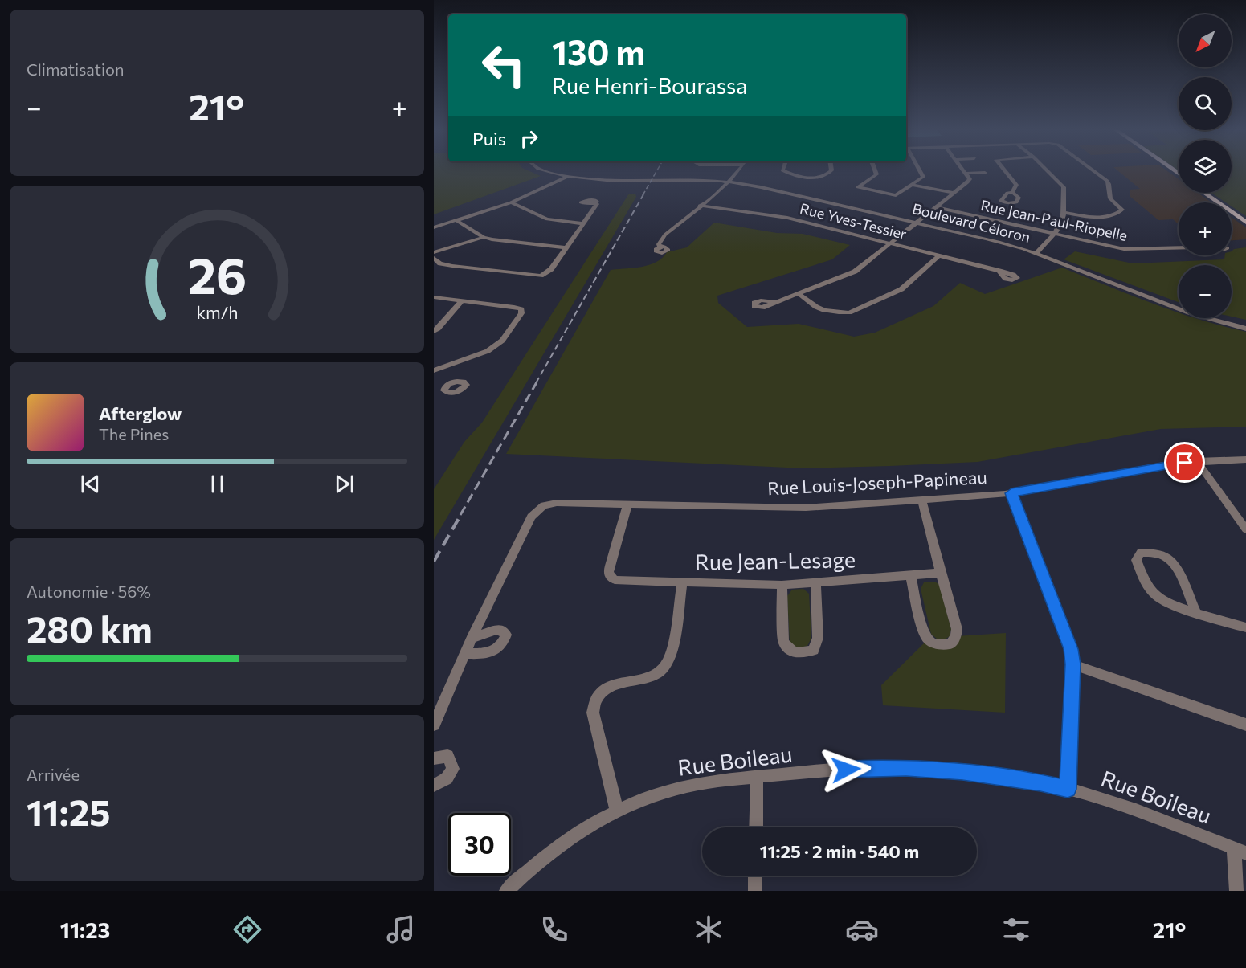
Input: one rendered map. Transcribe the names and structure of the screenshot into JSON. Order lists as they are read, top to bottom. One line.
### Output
{"streets":{"street":["Rue Jean-Paul-Riopelle","Rue Yves-Tessier","Boulevard Céloron","Rue Louis-Joseph-Papineau","Rue Jean-Lesage","Rue Boileau"]},"crossings":[["Rue Louis-Joseph-Papineau","Rue Jean-Lesage"]],"north":"bottom left","page":{"tile":["Climatisation",["Autonomie · 56%","280 km"],["Arrivée","11:25"]],"map_buttons":["+","−"],"turn":["130 m","Rue Henri-Bourassa"],"heat":["−","21°","+"],"then":"Puis","song":["Afterglow","The Pines"],"limit":"30","trip":"11:25 · 2 min · 540 m","tabs":["11:23","21°"],"gauge":["26","km/h"]}}
